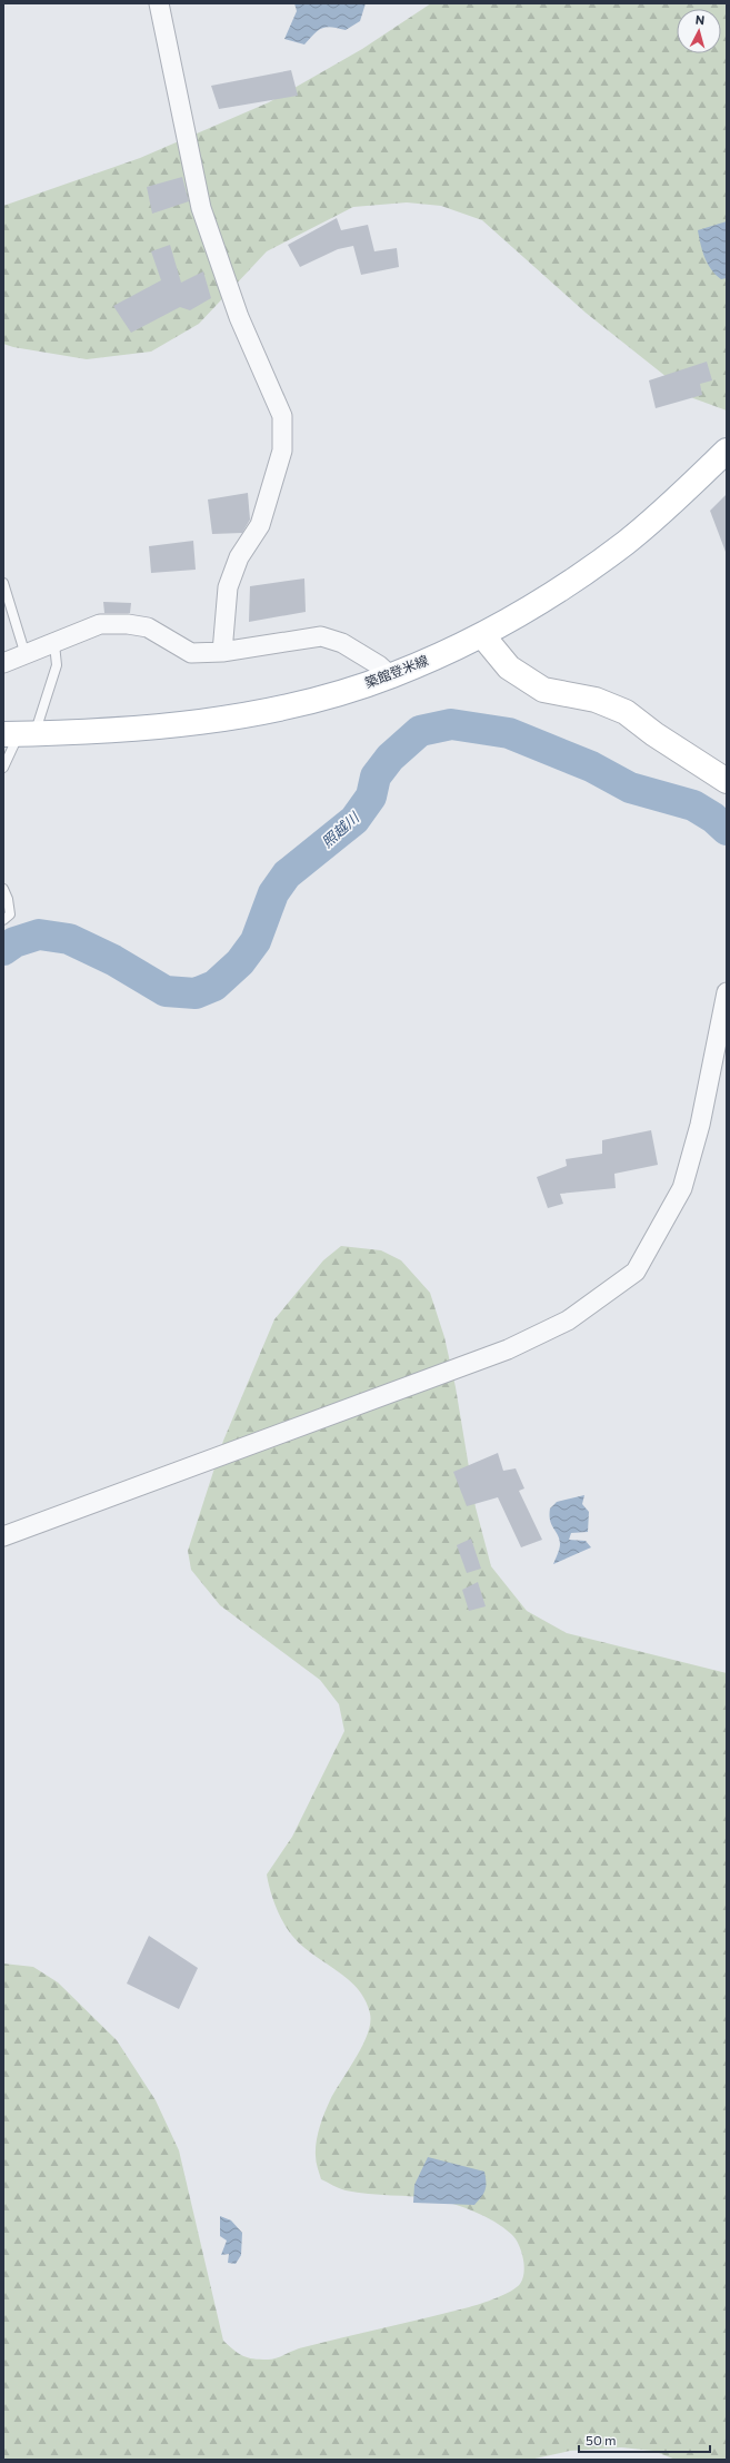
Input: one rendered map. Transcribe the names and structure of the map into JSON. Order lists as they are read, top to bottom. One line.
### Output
{"streets":{"main road":["築館登米線"]},"water":["照越川"],"scale_bar":"50 m","north":"top"}
